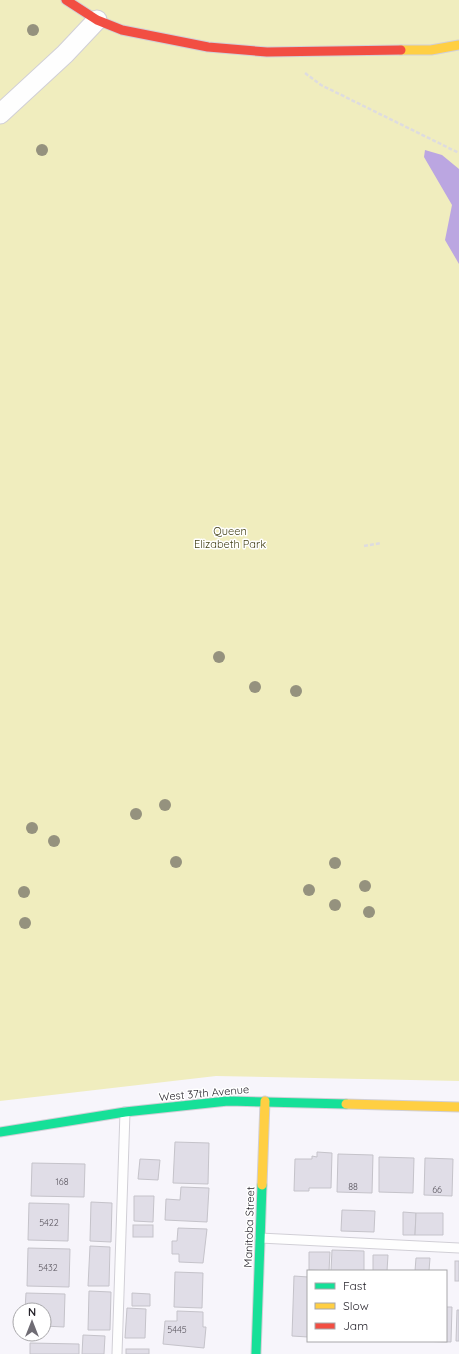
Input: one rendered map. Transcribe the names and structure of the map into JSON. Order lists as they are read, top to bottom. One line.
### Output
{"streets":{"street":["West 37th Avenue","Manitoba Street"]},"crossings":[["West 37th Avenue","Manitoba Street"]],"parks":["Queen Elizabeth Park"],"house_numbers":["168","88","66","5422","5432","5445"],"legend":["Fast","Slow","Jam"],"north":"top"}
